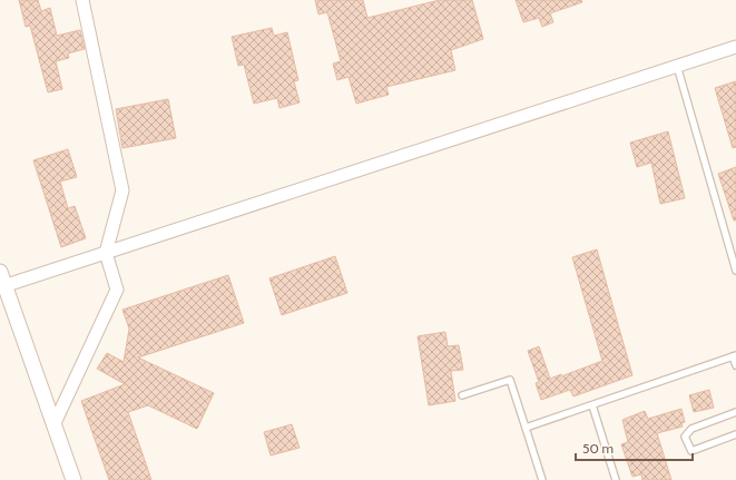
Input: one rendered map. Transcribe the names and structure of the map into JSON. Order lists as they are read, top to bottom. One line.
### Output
{"scale_bar":"50 m"}
